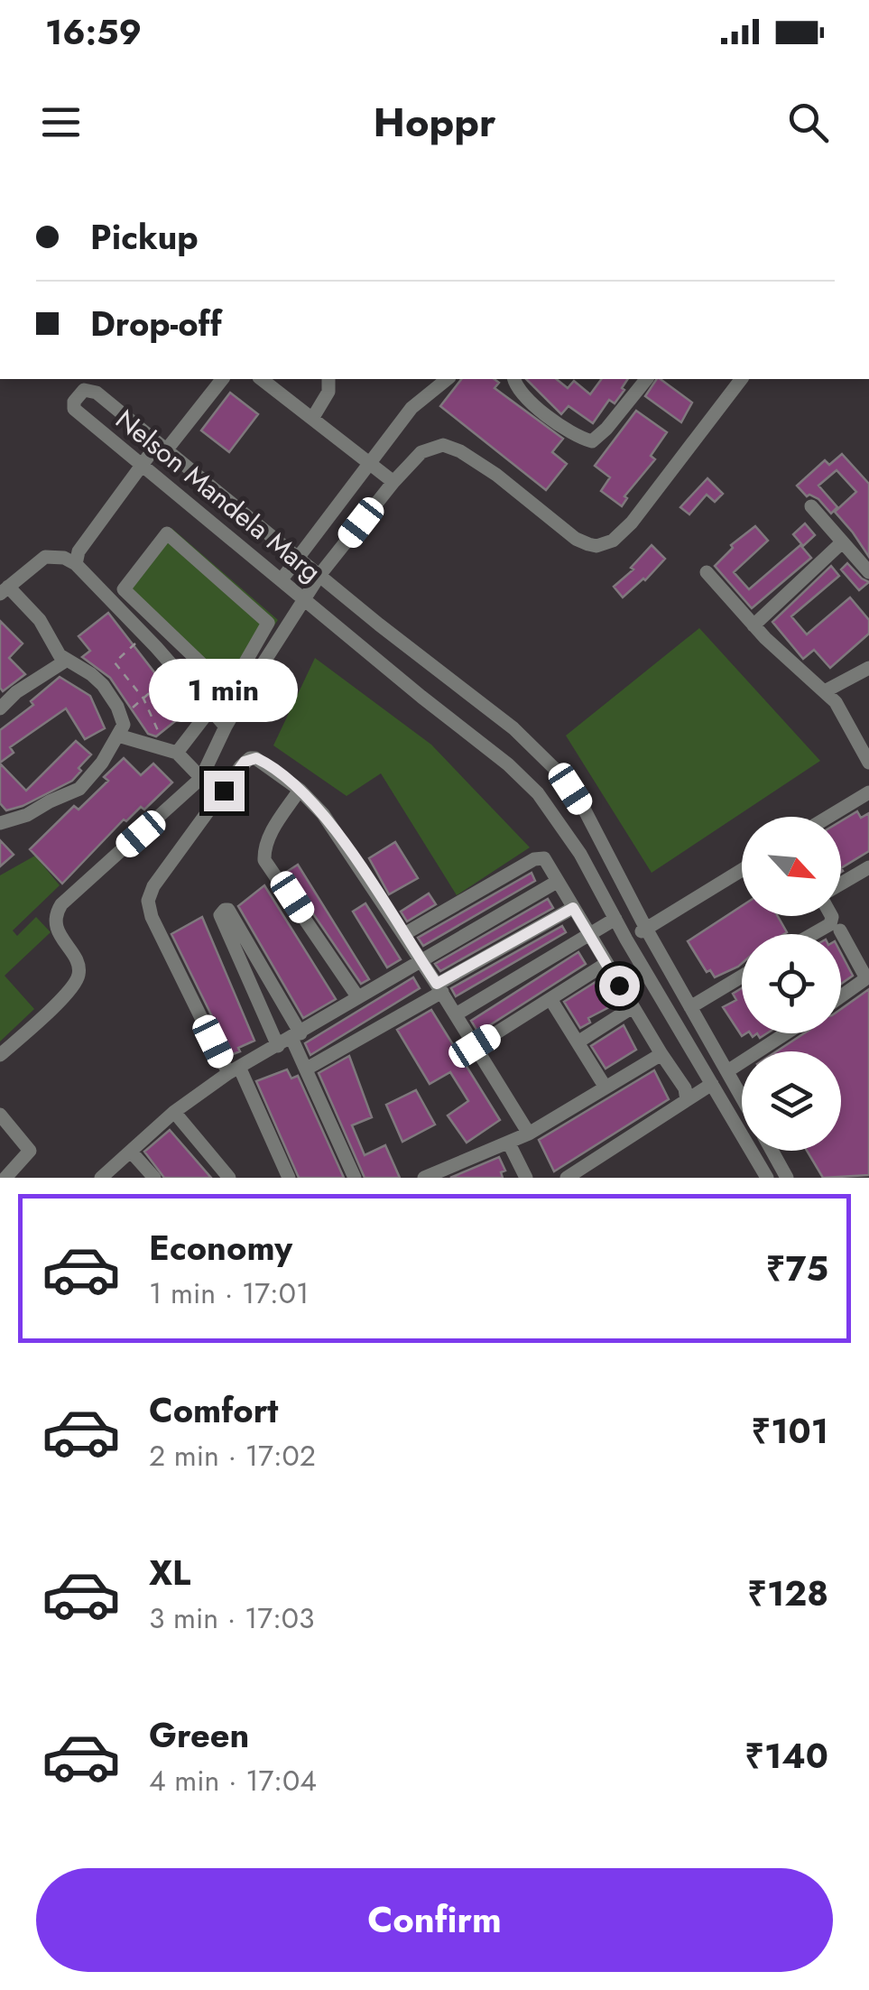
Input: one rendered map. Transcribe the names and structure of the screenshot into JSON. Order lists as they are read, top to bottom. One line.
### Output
{"streets":{"street":["Nelson Mandela Marg"]},"north":"bottom right","page":{"status":"16:59","header":"Hoppr","banner":["Pickup","Drop-off"],"bubble":"1 min","list":[{"name":"Economy","note":"1 min · 17:01","value":"₹75"},{"name":"Comfort","note":"2 min · 17:02","value":"₹101"},{"name":"XL","note":"3 min · 17:03","value":"₹128"},{"name":"Green","note":"4 min · 17:04","value":"₹140"}],"buttons":"Confirm"}}
